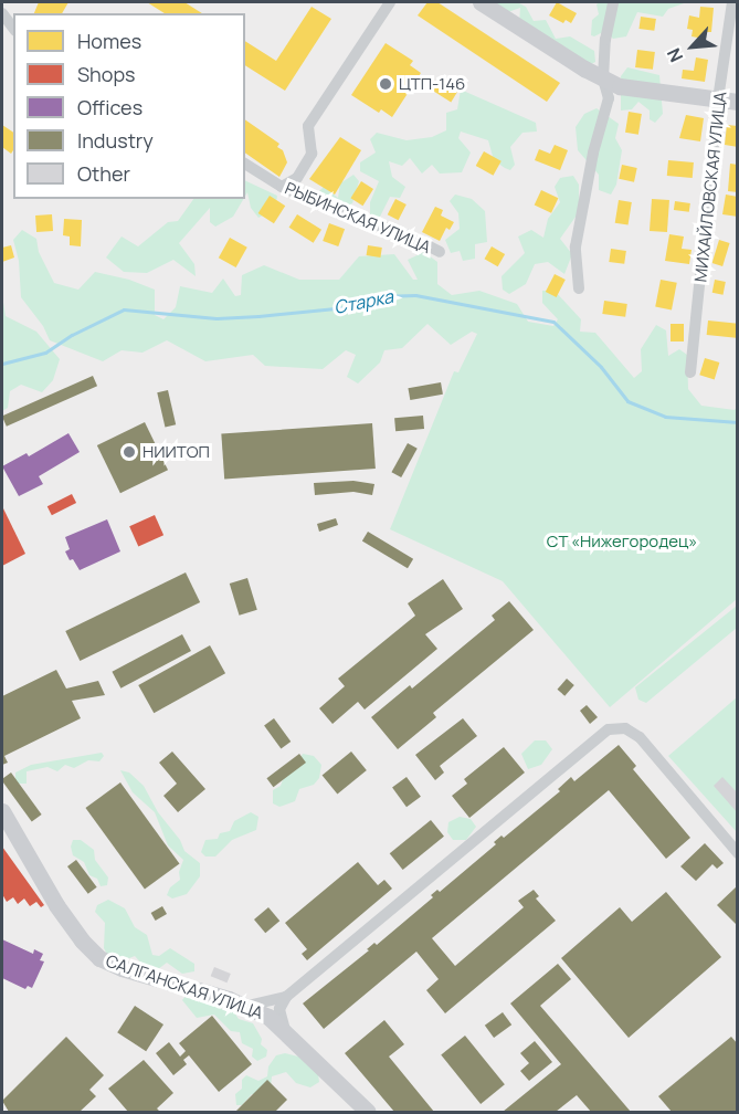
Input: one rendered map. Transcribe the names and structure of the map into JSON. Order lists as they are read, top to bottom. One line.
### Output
{"streets":{"street":["МИХАЙЛОВСКАЯ УЛИЦА","РЫБИНСКАЯ УЛИЦА","САЛГАНСКАЯ УЛИЦА"]},"water":["Старка"],"parks":["СТ «Нижегородец»"],"places":["ЦТП-146","НИИТОП"],"legend":["Homes","Shops","Offices","Industry","Other"],"north":"bottom left"}
